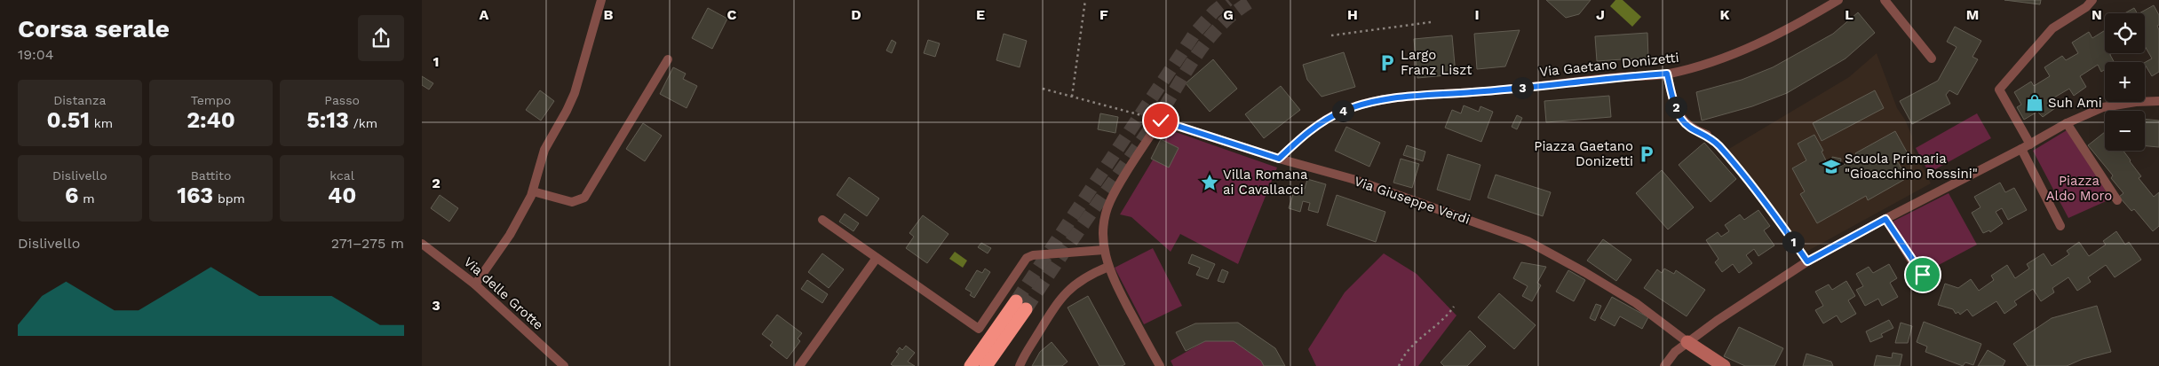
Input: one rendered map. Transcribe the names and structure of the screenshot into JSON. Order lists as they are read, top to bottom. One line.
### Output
{"streets":{"main road":["Via Giuseppe Verdi"],"street":["Via Gaetano Donizetti","Via delle Grotte"]},"crossings":[["Via Gaetano Donizetti","Via Giuseppe Verdi"]],"parks":["Piazza Aldo Moro"],"places":{"parking":["Largo Franz Liszt","Piazza Gaetano Donizetti"],"shop":["Suh Ami"],"school or university":["Scuola Primaria \"Gioacchino Rossini\""],"place":["Villa Romana ai Cavallacci"]},"page":{"heading":["Corsa serale","19:04"],"map_buttons":["+","−"],"stats":[["Distanza","0.51 km"],["Tempo","2:40"],["Passo","5:13 /km"],["Dislivello","6 m"],["Battito","163 bpm"],["kcal","40"]],"pins":["3","2","4","1"],"chart":["Dislivello","271–275 m"]},"grid":{"columns":["A","B","C","D","E","F","G","H","I","J","K","L","M","N"],"rows":["1","2","3"]}}
